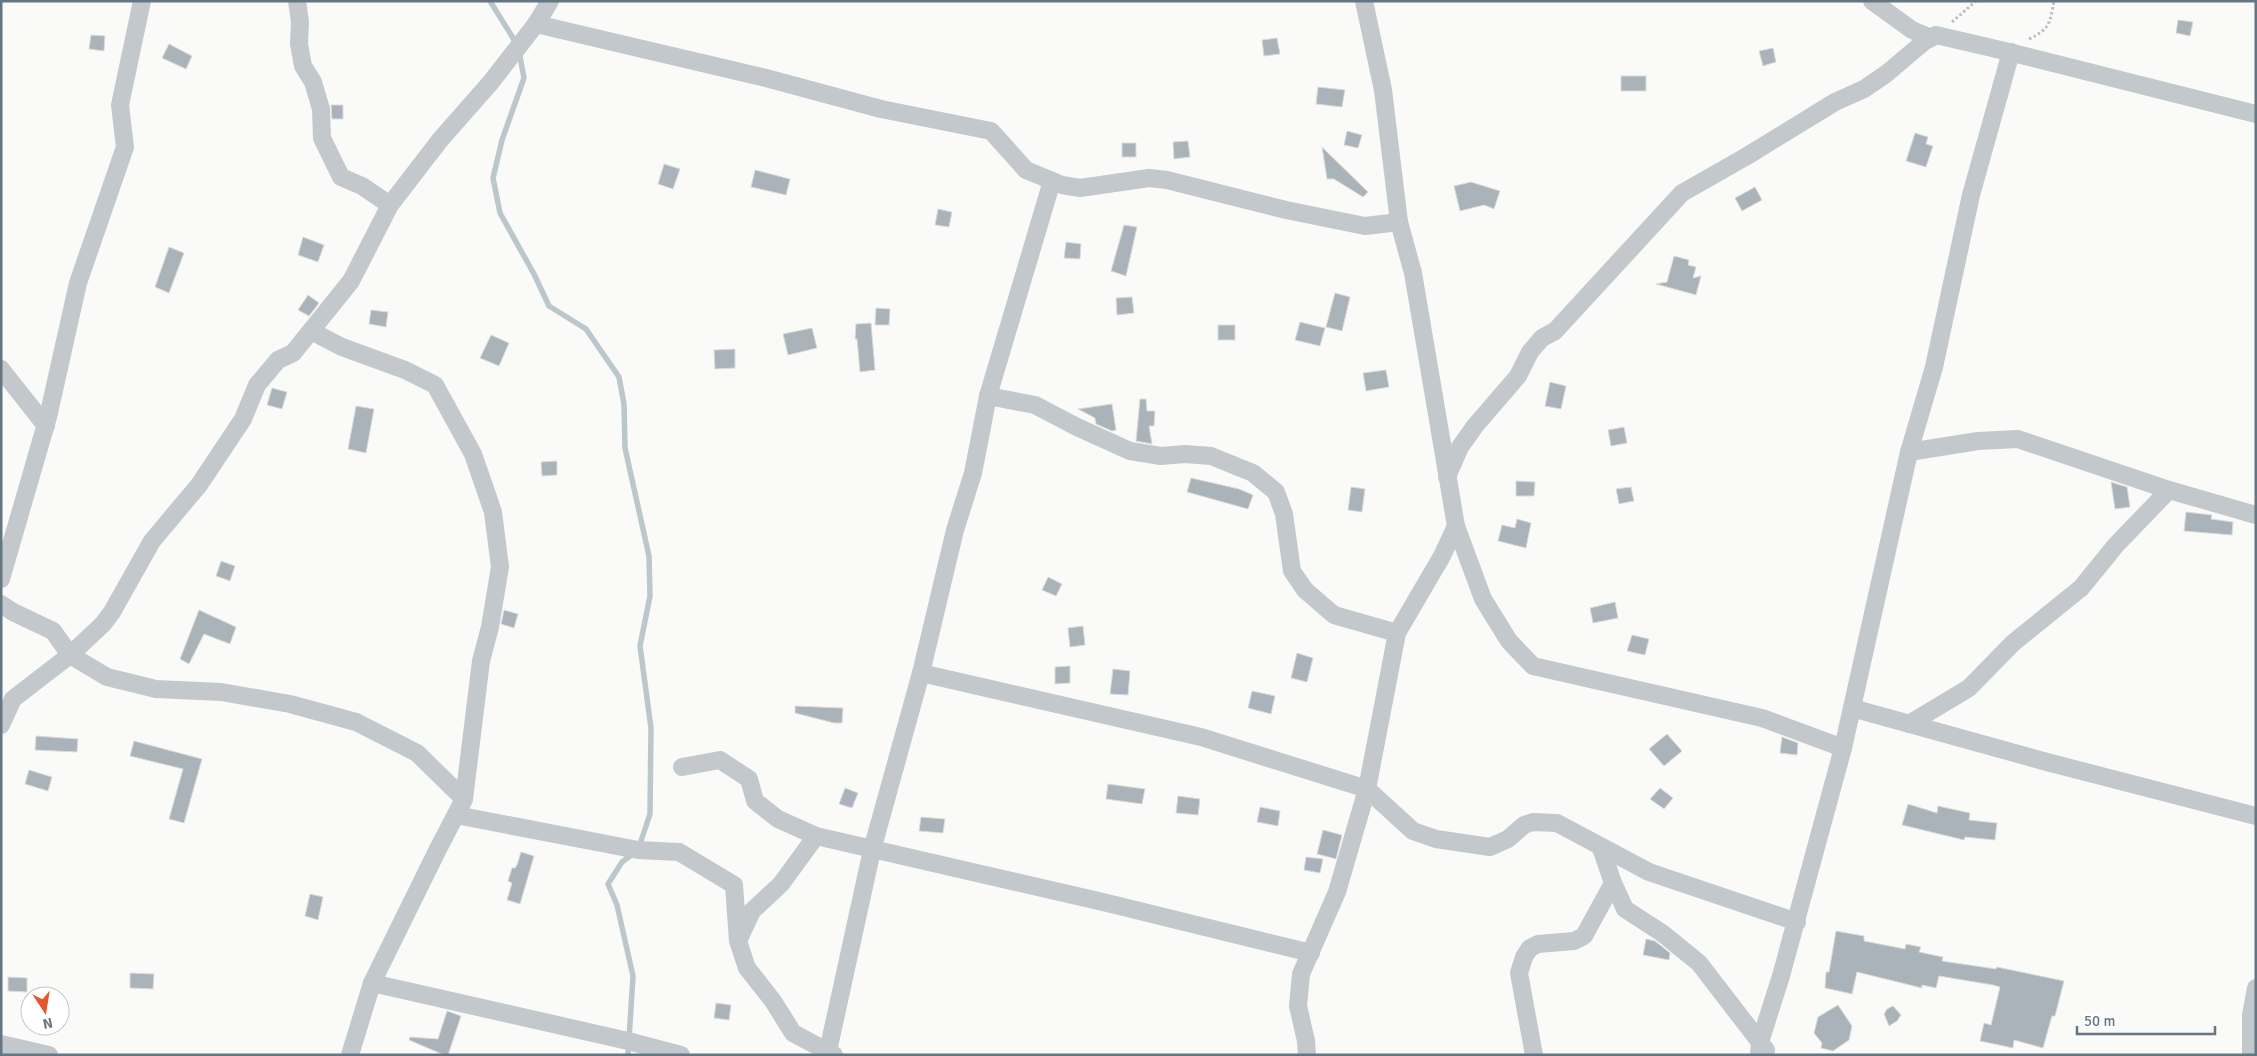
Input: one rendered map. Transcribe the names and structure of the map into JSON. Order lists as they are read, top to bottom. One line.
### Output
{"scale_bar":"50 m","north":"bottom"}
